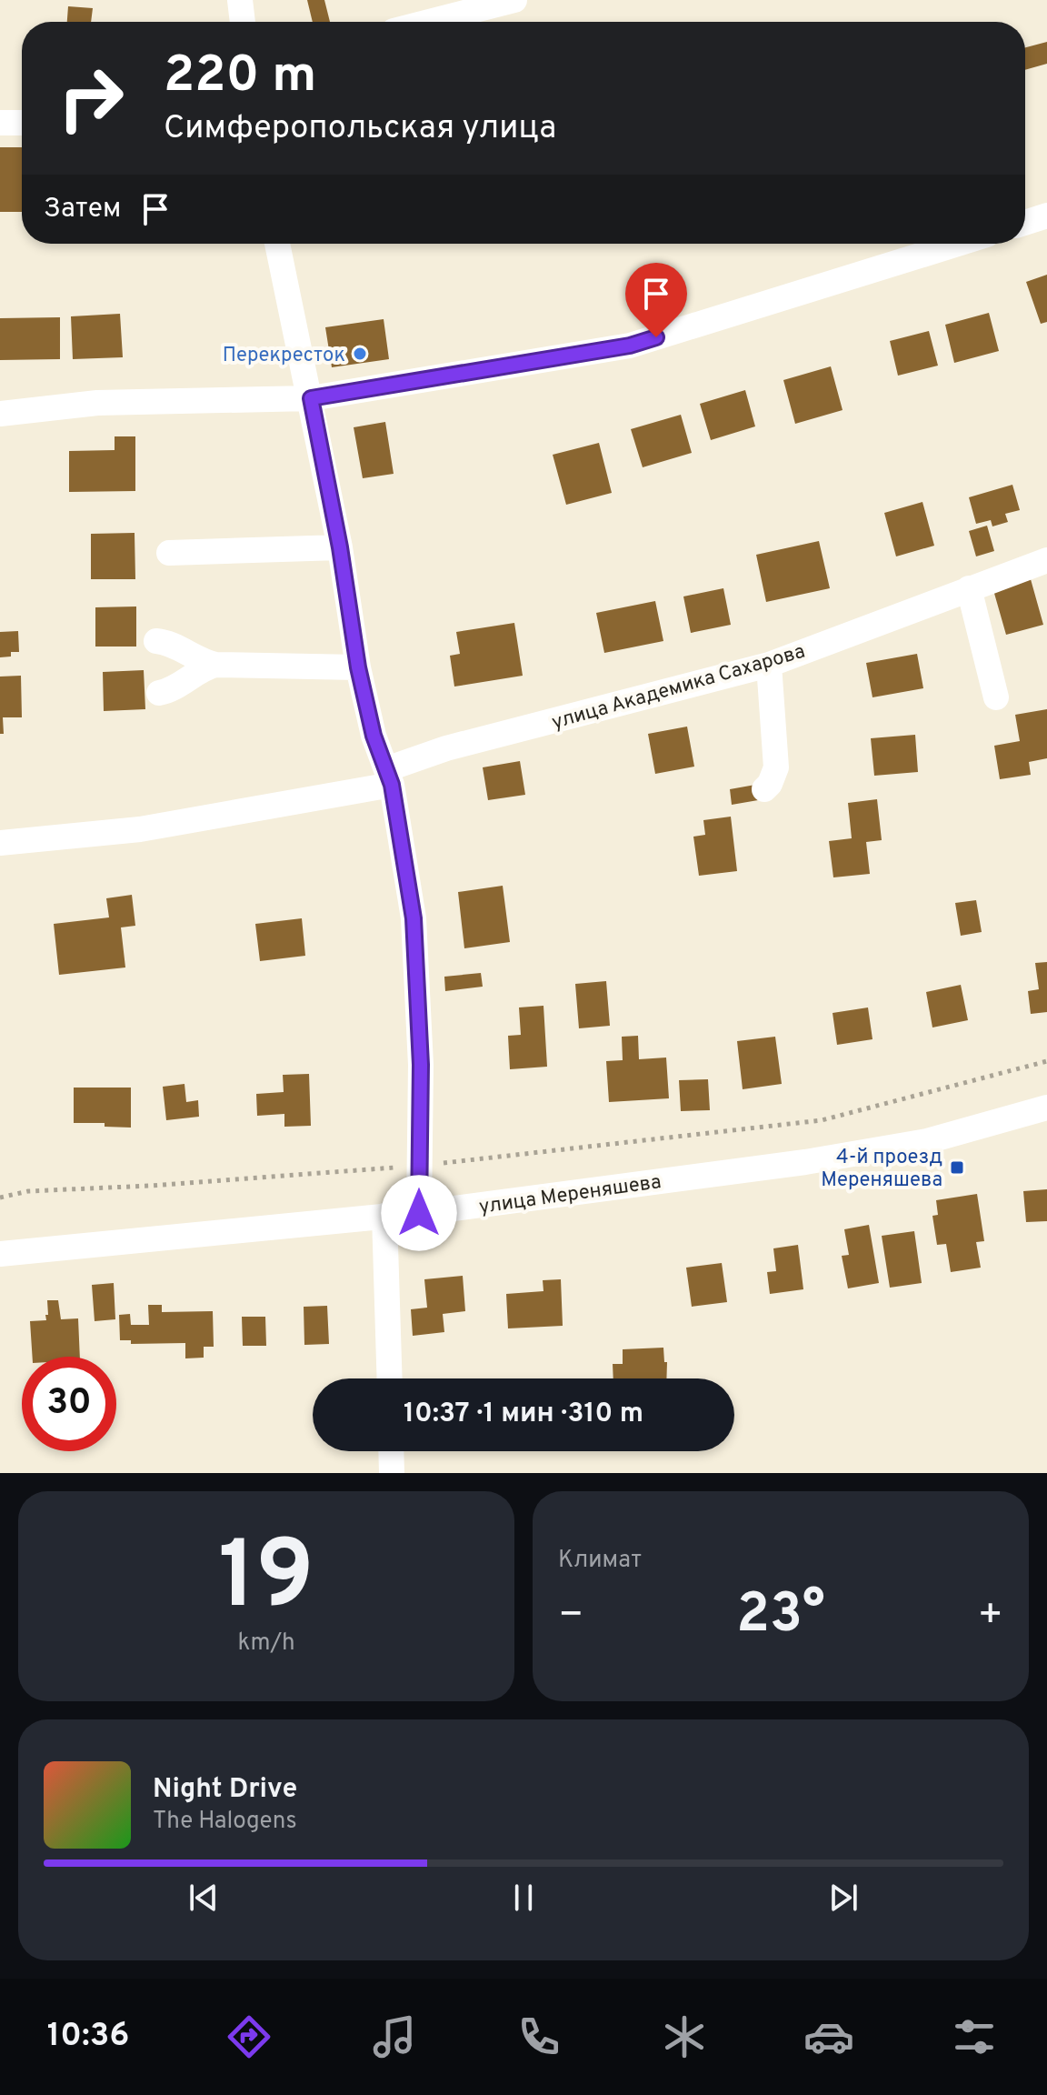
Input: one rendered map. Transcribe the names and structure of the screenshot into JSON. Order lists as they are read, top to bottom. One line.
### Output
{"streets":{"street":["улица Академика Сахарова","улица Мереняшева"]},"places":{"other":["Перекресток"],"transit":["4-й проезд Мереняшева"]},"page":{"turn":["220 m","Симферопольская улица"],"then":"Затем","limit":"30","trip":"10:37 · 1 мин · 310 m","tile":[["19","km/h"],"Климат"],"heat":["−","23°","+"],"song":["Night Drive","The Halogens"],"tabs":"10:36"}}
